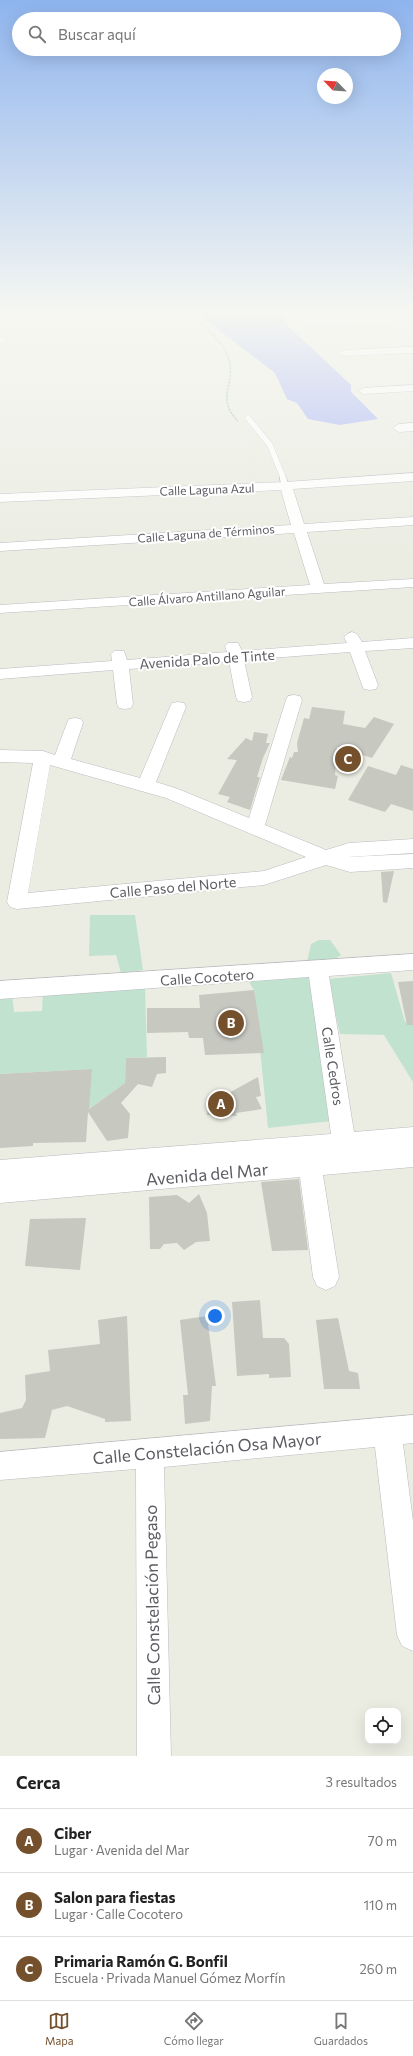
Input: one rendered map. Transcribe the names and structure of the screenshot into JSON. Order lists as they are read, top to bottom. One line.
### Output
{"streets":{"street":["Calle Laguna Azul","Calle Laguna de Términos","Calle Álvaro Antillano Aguilar","Avenida Palo de Tinte","Calle Paso del Norte","Calle Cocotero","Calle Cedros","Avenida del Mar","Calle Constelación Osa Mayor","Calle Constelación Pegaso"]},"crossings":[["Calle Cocotero","Calle Cedros"],["Calle Cedros","Avenida del Mar"],["Calle Constelación Osa Mayor","Calle Constelación Pegaso"]],"north":"top left","page":{"search":"Buscar aquí","pins":["C","B","A"],"heading":["Cerca","3 resultados"],"list":[{"mark":"A","name":"Ciber","note":"Lugar · Avenida del Mar","value":"70 m"},{"mark":"B","name":"Salon para fiestas","note":"Lugar · Calle Cocotero","value":"110 m"},{"mark":"C","name":"Primaria Ramón G. Bonfil","note":"Escuela · Privada Manuel Gómez Morfín","value":"260 m"}],"nav":["Mapa","Cómo llegar","Guardados"]}}
